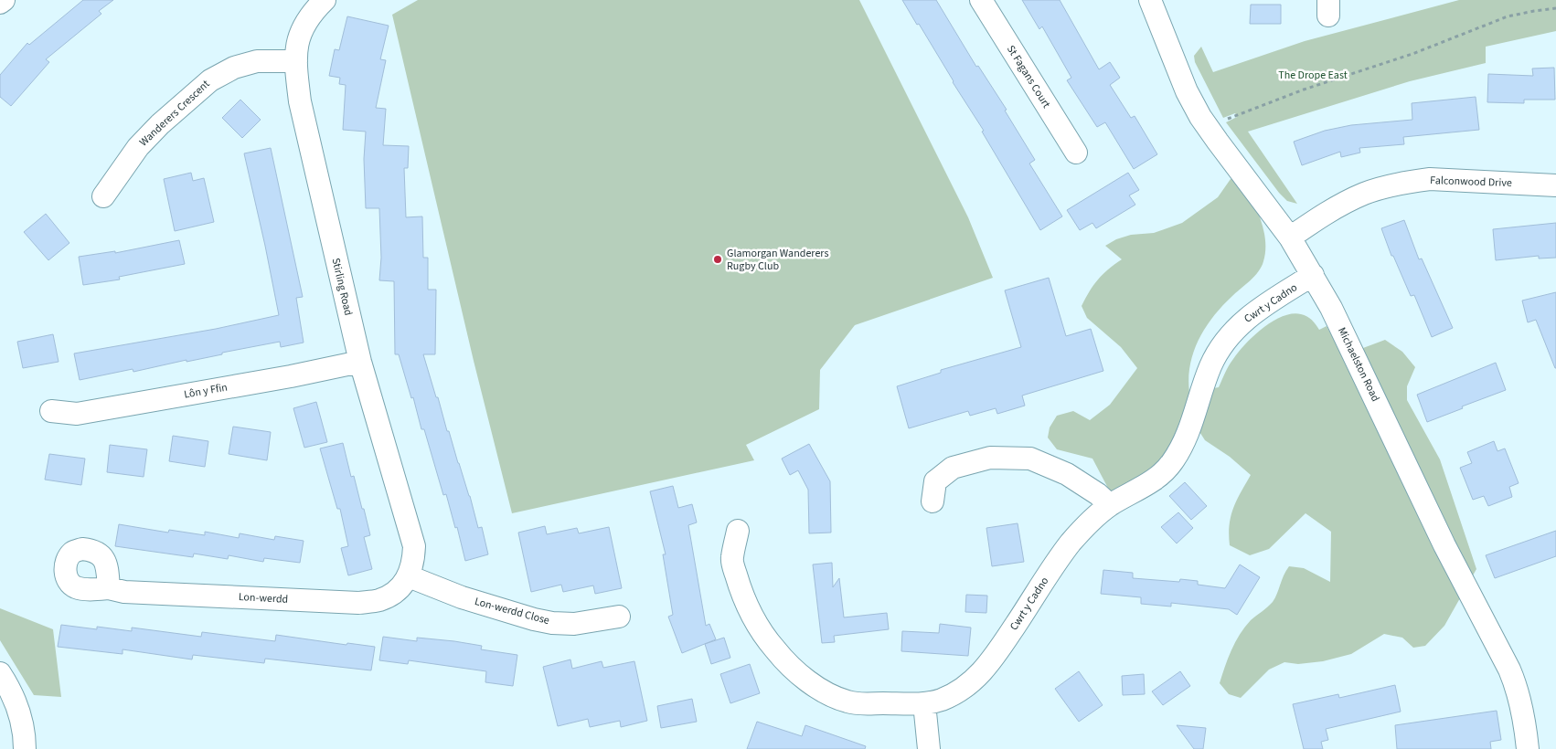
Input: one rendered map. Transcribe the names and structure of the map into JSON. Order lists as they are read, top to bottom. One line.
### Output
{"streets":{"street":["St Fagans Court","Wanderers Crescent","Falconwood Drive","Stirling Road","Cwrt y Cadno","Michaelston Road","Lôn y Ffin","Lon-werdd","Lon-werdd Close"]},"crossings":[["Wanderers Crescent","Stirling Road"],["Falconwood Drive","Michaelston Road"],["Stirling Road","Lôn y Ffin"],["Stirling Road","Lon-werdd"],["Stirling Road","Lon-werdd Close"],["Cwrt y Cadno","Michaelston Road"],["Lon-werdd","Lon-werdd Close"]],"parks":["The Drope East"],"places":["Glamorgan Wanderers Rugby Club"]}
